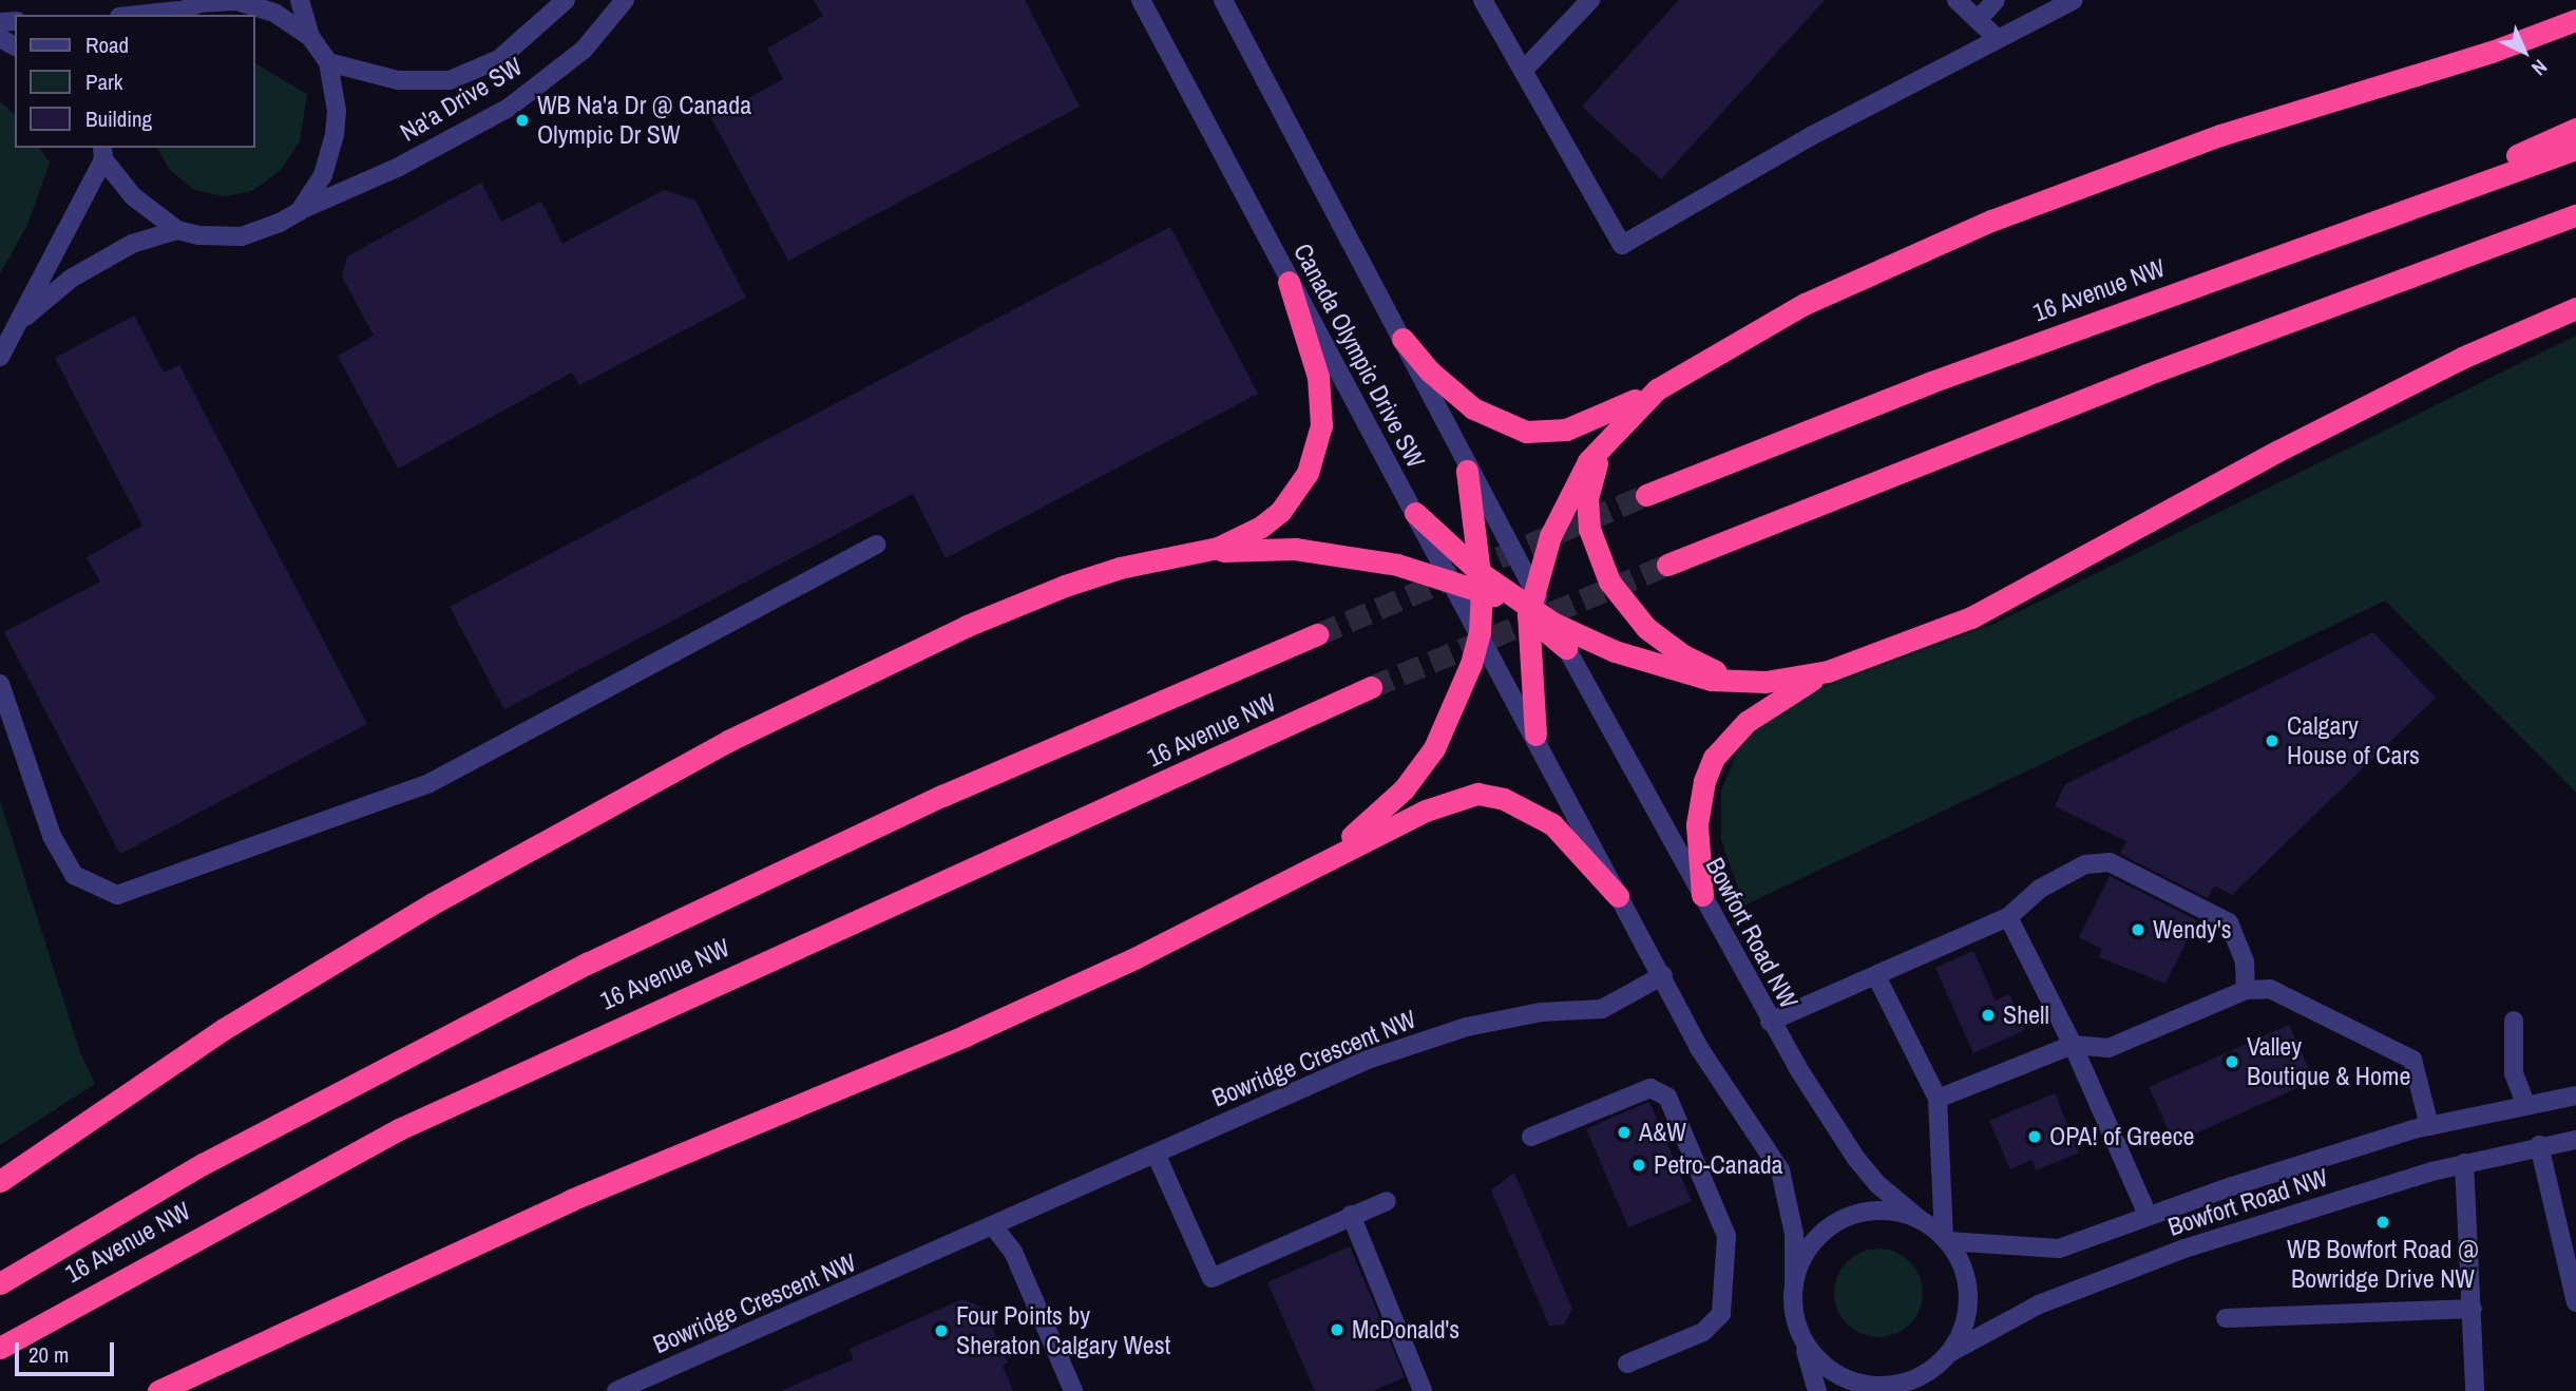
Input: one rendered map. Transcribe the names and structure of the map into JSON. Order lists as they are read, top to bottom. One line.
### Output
{"streets":{"highway":["16 Avenue NW"],"street":["Na'a Drive SW","Canada Olympic Drive SW","Bowfort Road NW","Bowridge Crescent NW"]},"places":["WB Na'a Dr @ Canada Olympic Dr SW","Calgary House of Cars","Wendy's","Shell","Valley Boutique & Home","A&W","OPA! of Greece","Petro-Canada","WB Bowfort Road @ Bowridge Drive NW","McDonald's","Four Points by Sheraton Calgary West"],"legend":["Road","Park","Building"],"scale_bar":"20 m","north":"bottom right"}
